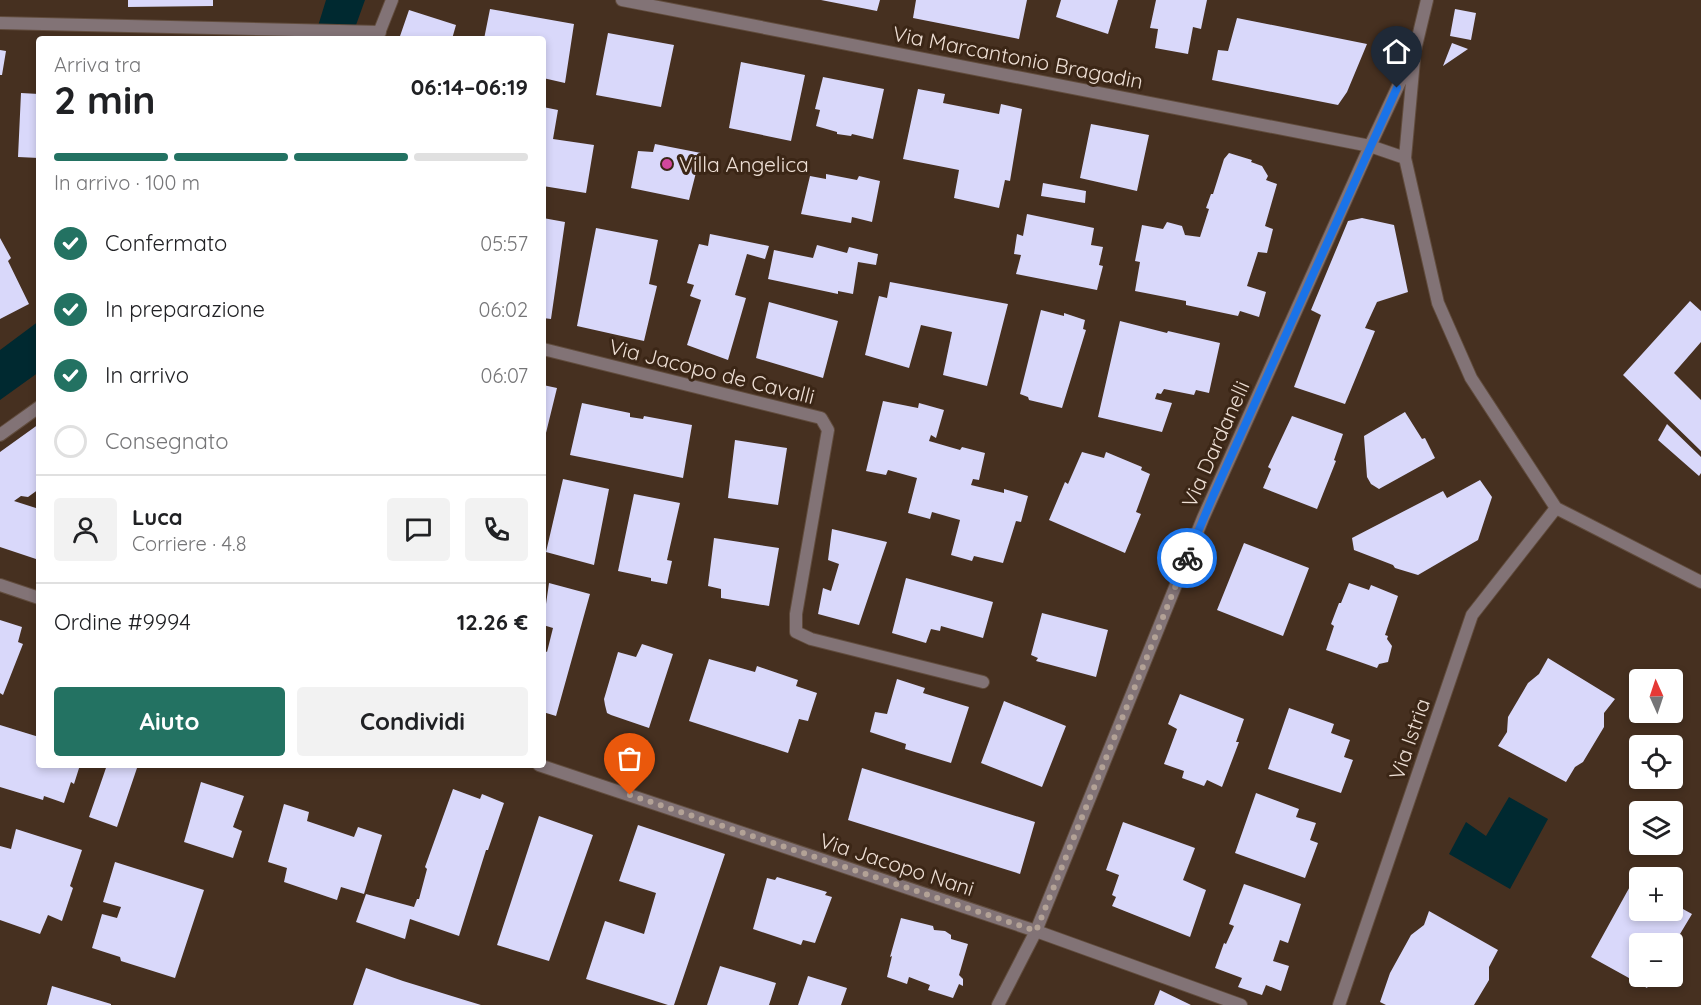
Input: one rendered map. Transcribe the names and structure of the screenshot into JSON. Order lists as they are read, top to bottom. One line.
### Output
{"streets":{"street":["Via Marcantonio Bragadin","Via Jacopo de Cavalli","Via Dardanelli","Via Istria","Via Jacopo Nani"]},"crossings":[["Via Marcantonio Bragadin","Via Dardanelli"],["Via Dardanelli","Via Jacopo Nani"]],"places":["Villa Angelica"],"north":"top","page":{"heading":["2 min","Arriva tra","06:14–06:19"],"panel":["Luca","Corriere · 4.8","Ordine #9994","12.26 €"],"bar":"In arrivo · 100 m","list":[["Confermato","05:57"],["In preparazione","06:02"],["In arrivo","06:07"],"Consegnato"],"map_buttons":["+","−"],"buttons":["Aiuto","Condividi"]}}
